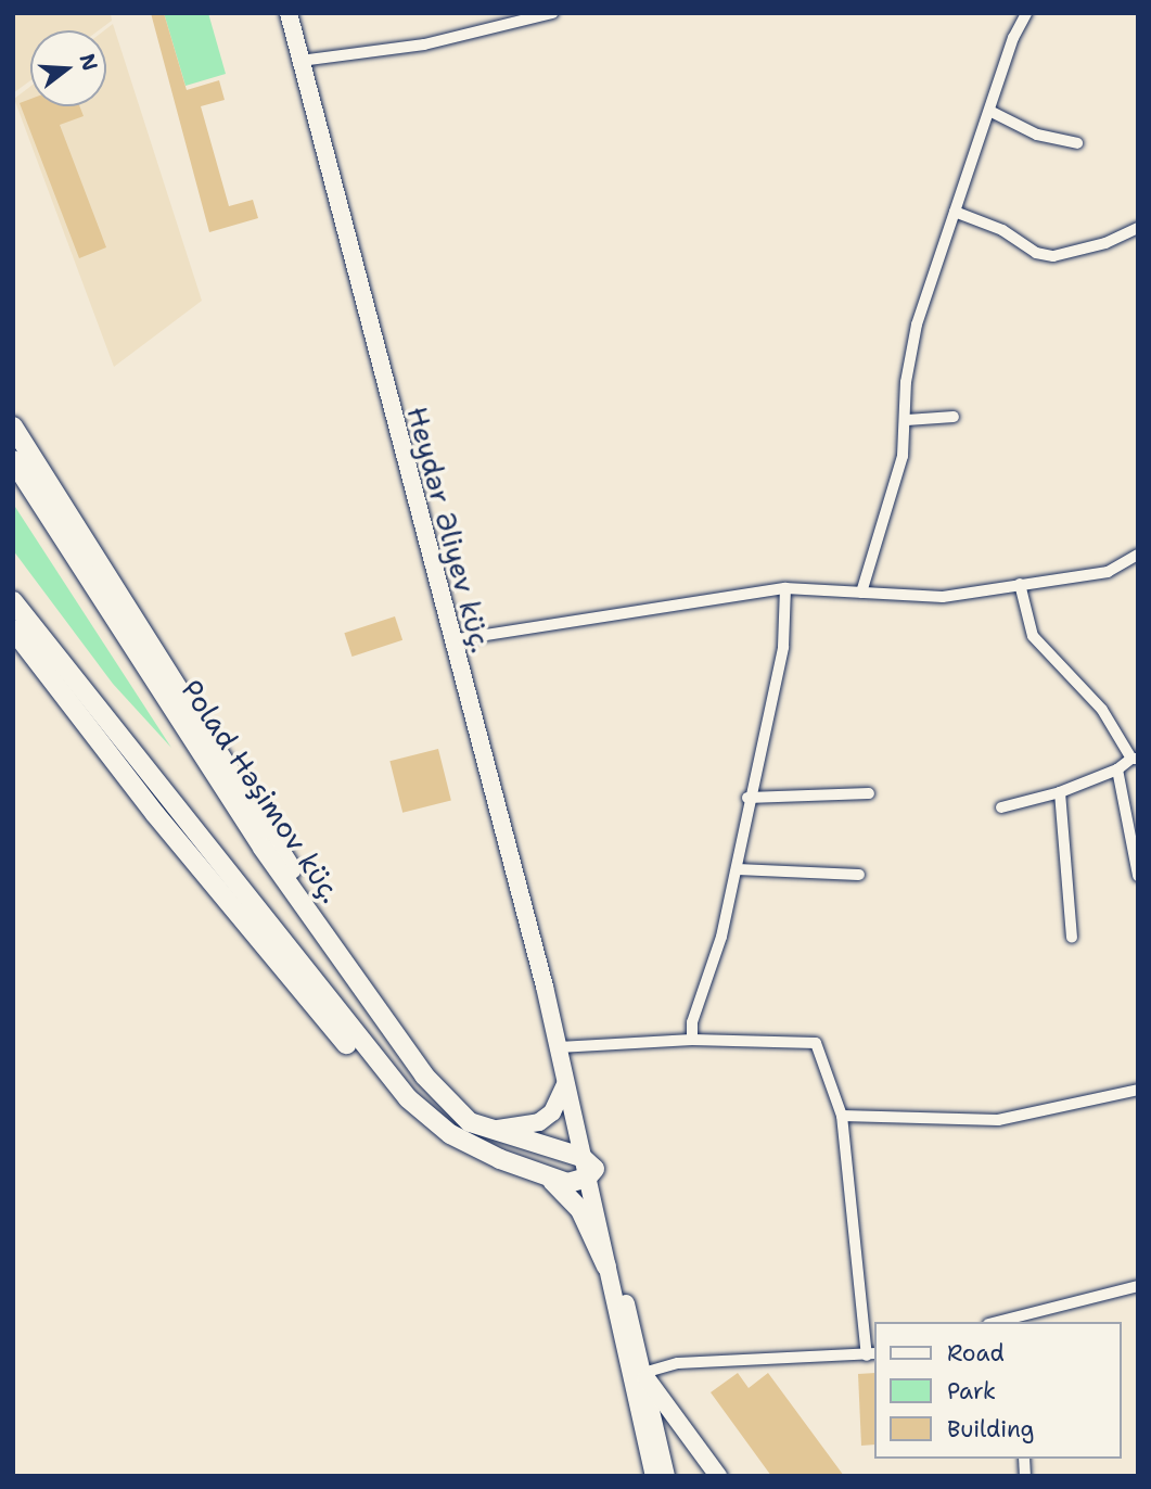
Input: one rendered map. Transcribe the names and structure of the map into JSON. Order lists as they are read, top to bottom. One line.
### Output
{"streets":{"highway":["Polad Həşimov küç."],"main road":["Heydər Əliyev küç."]},"legend":["Road","Park","Building"],"north":"right"}
